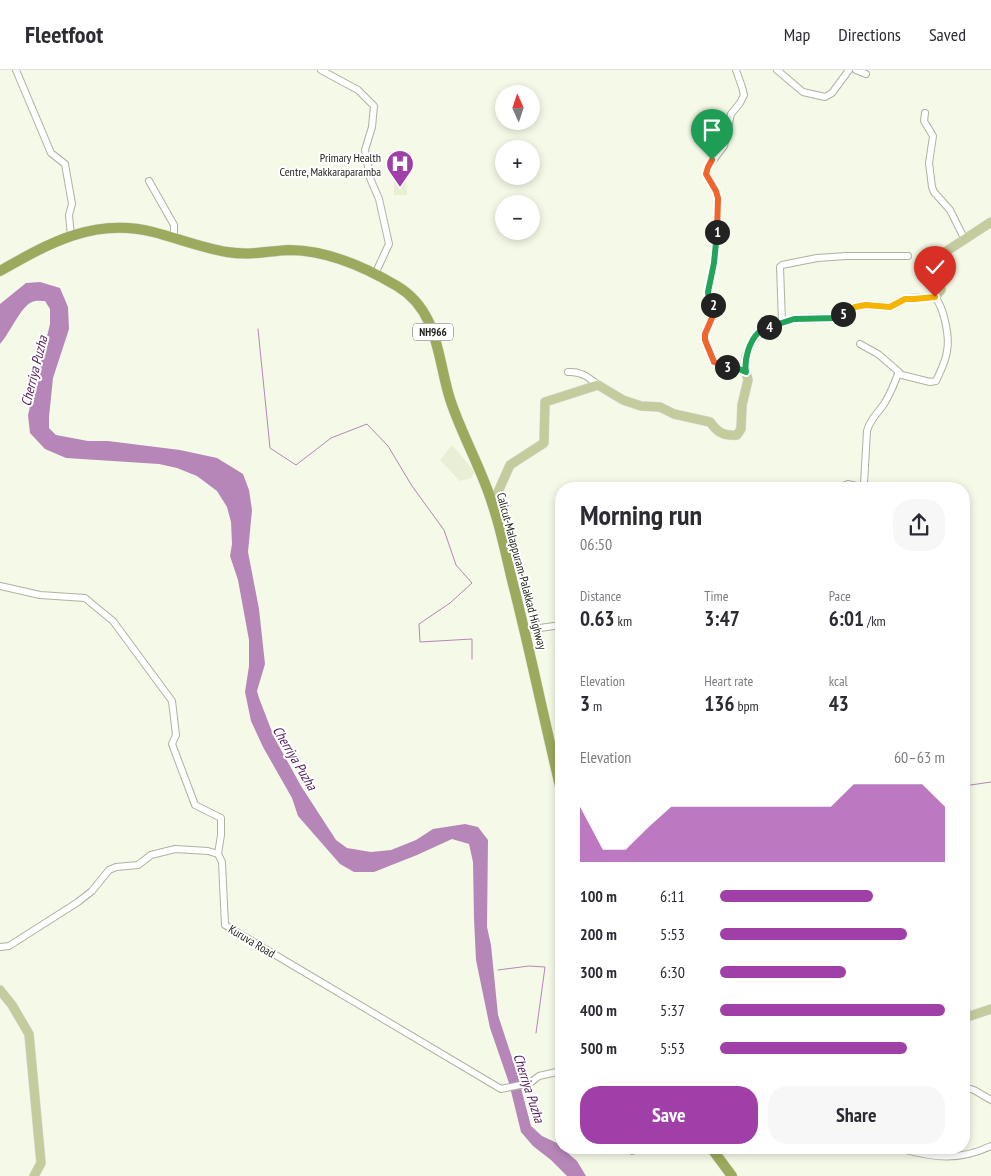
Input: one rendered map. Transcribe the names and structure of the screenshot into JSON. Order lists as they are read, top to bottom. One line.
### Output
{"streets":{"highway":["NH966","Calicut-Malappuram-Palakkad Highway"],"street":["Kuruva Road"]},"water":["Cherriya Puzha"],"places":{"hospital":["Primary Health Centre, Makkaraparamba"]},"north":"top","page":{"header":"Fleetfoot","nav":["Map","Directions","Saved"],"map_buttons":["+","−"],"pins":["1","2","5","4","3"],"heading":["Morning run","06:50"],"stats":[["Distance","0.63 km"],["Time","3:47"],["Pace","6:01 /km"],["Elevation","3 m"],["Heart rate","136 bpm"],["kcal","43"]],"chart":["Elevation","60–63 m"],"list":[{"name":"100 m","note":"6:11"},{"name":"200 m","note":"5:53"},{"name":"300 m","note":"6:30"},{"name":"400 m","note":"5:37"},{"name":"500 m","note":"5:53"}],"buttons":["Save","Share"]}}
